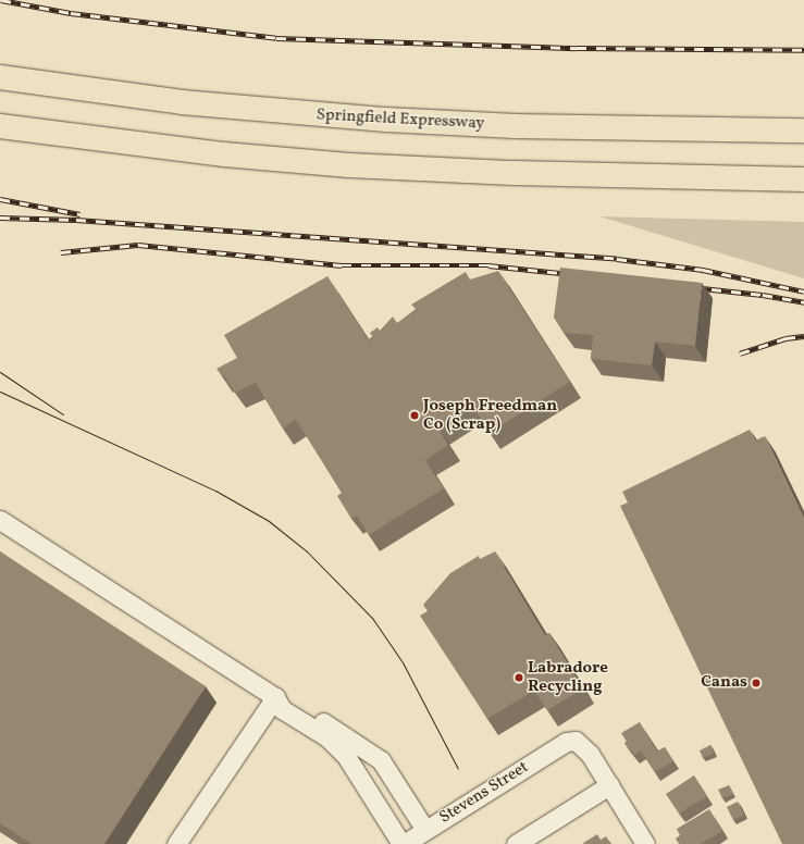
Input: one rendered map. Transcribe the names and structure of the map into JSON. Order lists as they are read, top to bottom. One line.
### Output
{"streets":{"highway":["Springfield Expressway"],"street":["Stevens Street"]},"places":["Joseph Freedman Co (Scrap)","Labradore Recycling","Canas"]}
